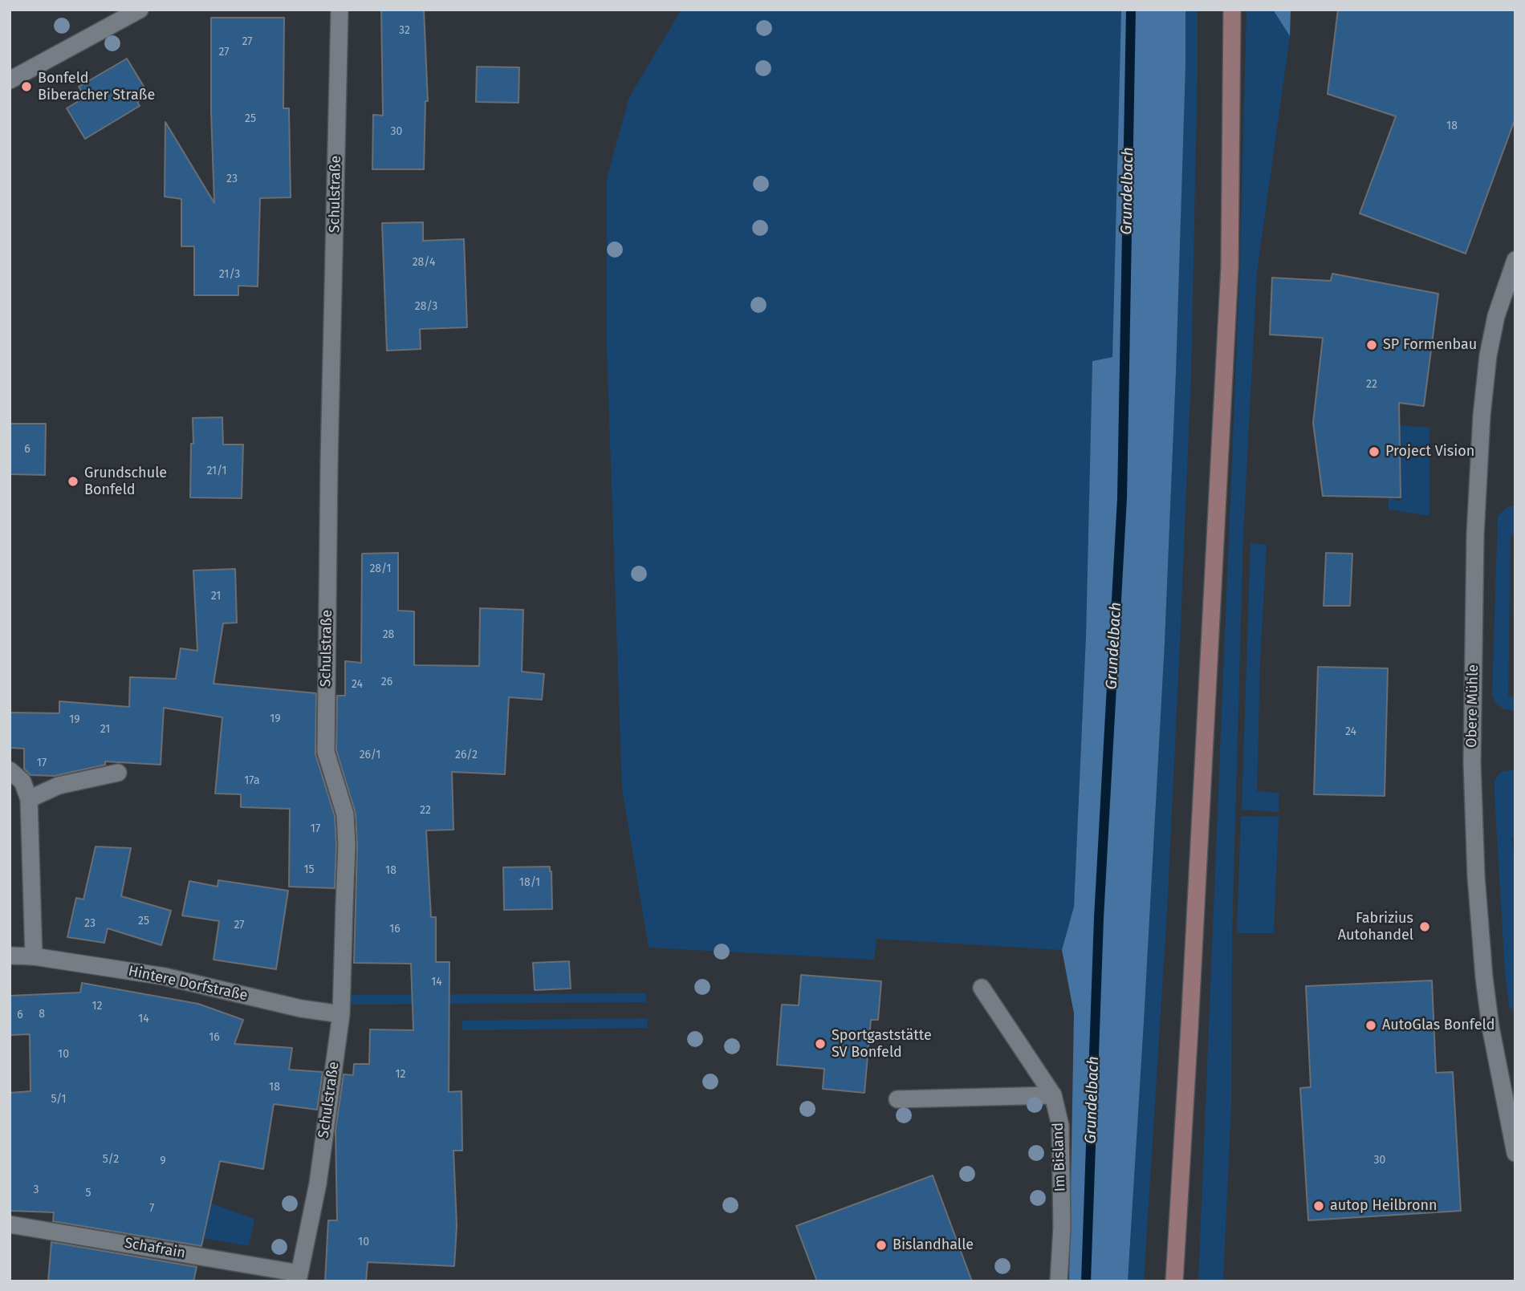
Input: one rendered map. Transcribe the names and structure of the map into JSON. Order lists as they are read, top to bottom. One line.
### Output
{"streets":{"street":["Schulstraße","Obere Mühle","Hintere Dorfstraße","Im Bisland","Schafrain"]},"crossings":[["Schulstraße","Hintere Dorfstraße"],["Schulstraße","Schafrain"]],"water":["Grundelbach"],"places":["Bonfeld Biberacher Straße","SP Formenbau","Project Vision","Grundschule Bonfeld","Fabrizius Autohandel","AutoGlas Bonfeld","Sportgaststätte SV Bonfeld","autop Heilbronn","Bislandhalle"],"house_numbers":["32","27","27","25","18","30","23","28/4","21/3","28/3","22","6","21/1","28/1","21","28","26","24","19","19","21","24","26/1","26/2","17","17a","22","17","15","18","18/1","25","23","27","16","14","12","8","6","14","16","10","12","18","5/1","5/2","30","9","3","5","7","10"]}
